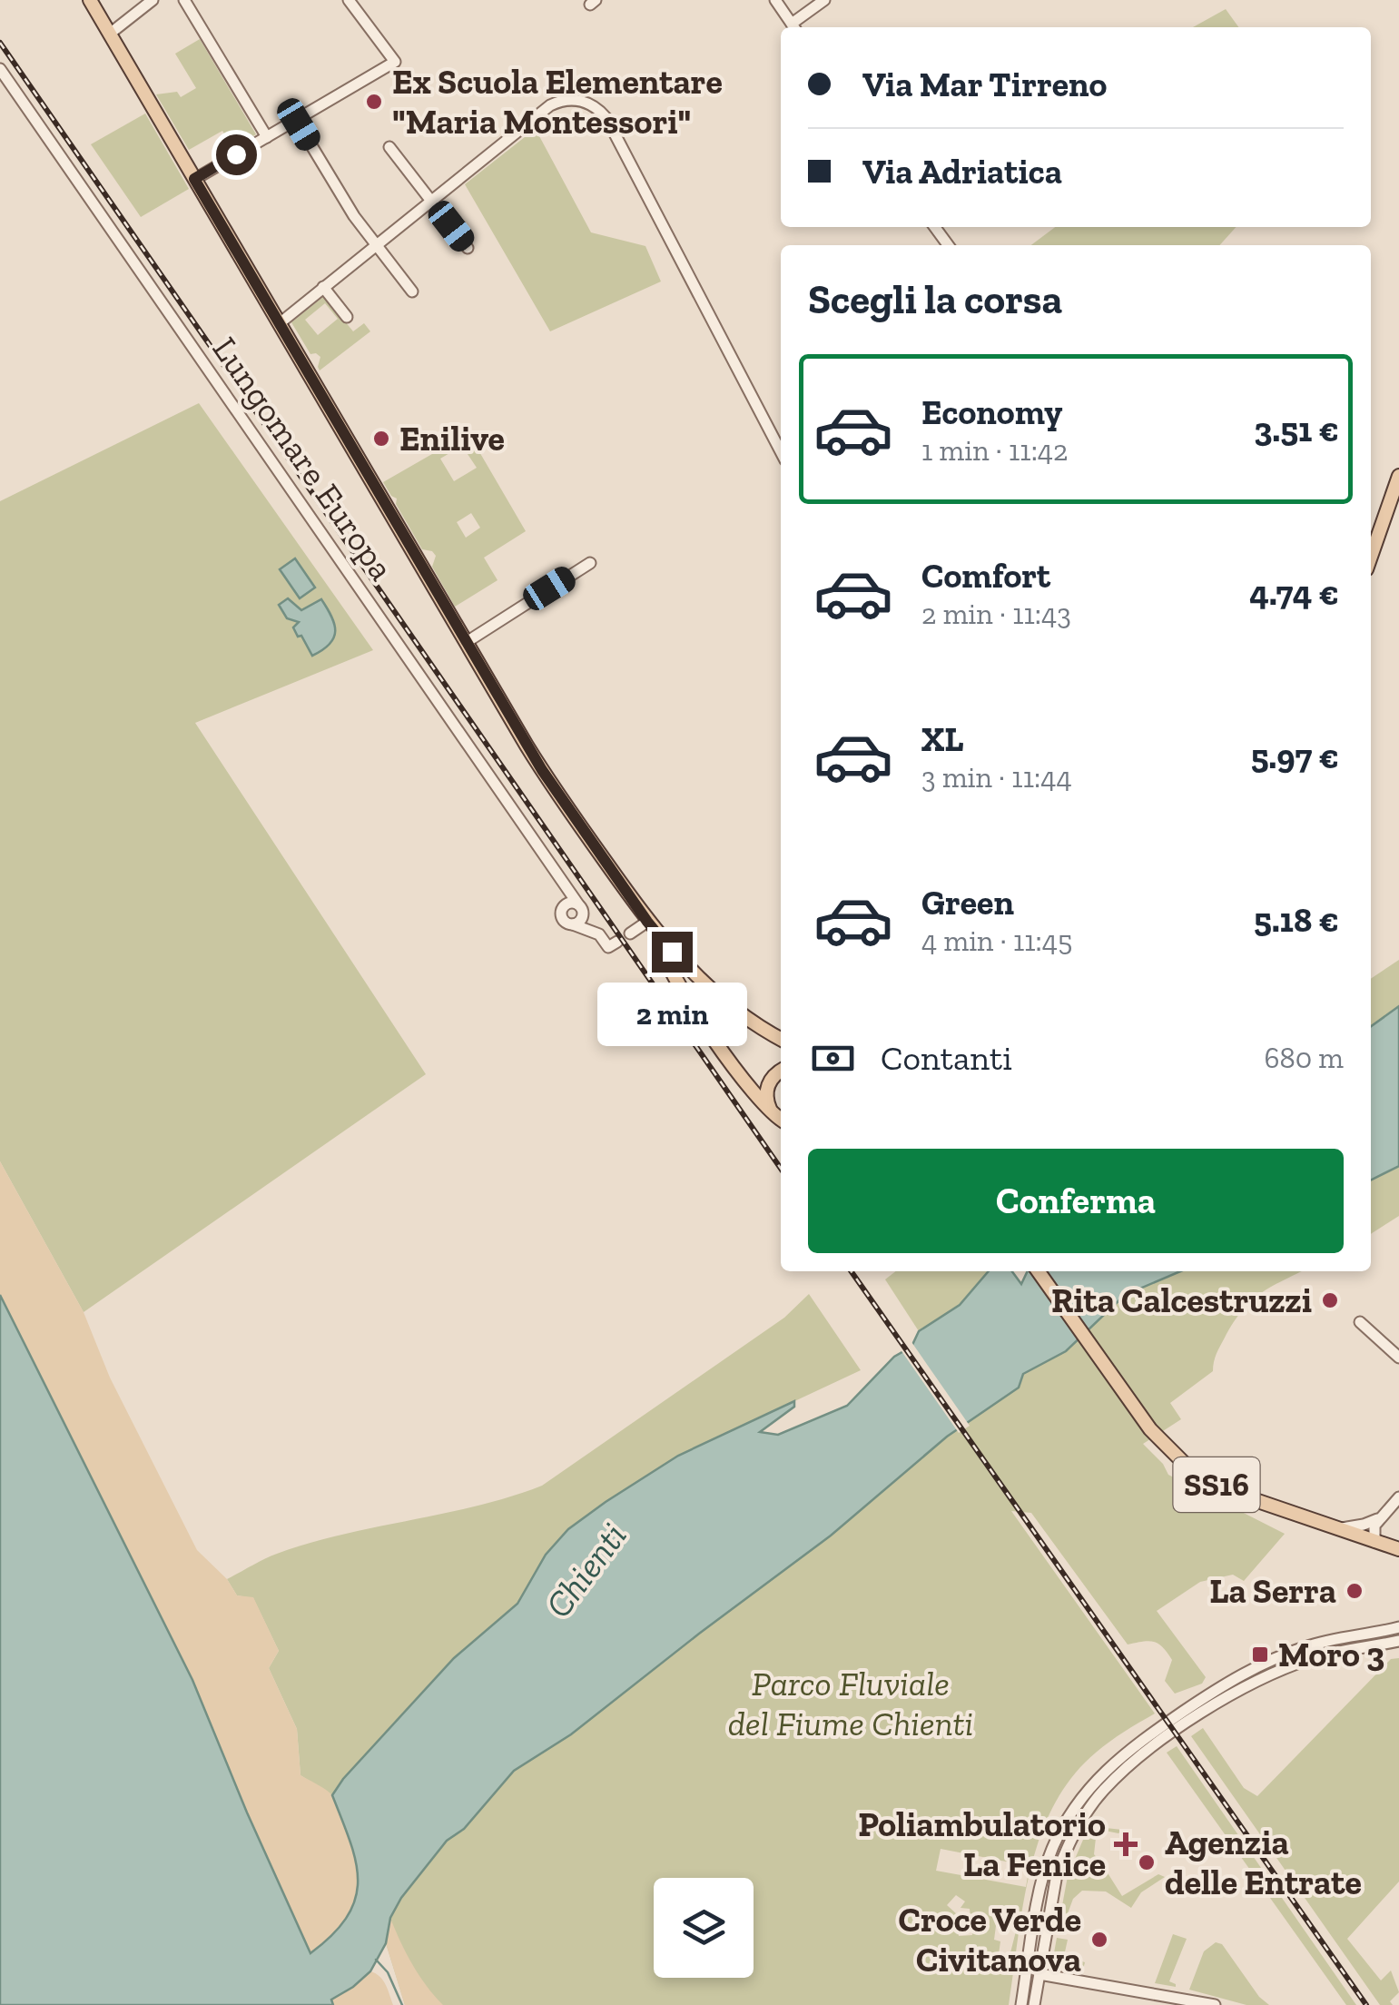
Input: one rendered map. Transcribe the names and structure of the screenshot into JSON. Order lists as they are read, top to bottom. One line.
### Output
{"streets":{"main road":["SS16"],"street":["Lungomare Europa"]},"water":["Chienti"],"parks":["Parco Fluviale del Fiume Chienti"],"places":{"other":["Ex Scuola Elementare \"Maria Montessori\"","Enilive","Rita Calcestruzzi","La Serra","Agenzia delle Entrate","Croce Verde Civitanova"],"transit":["Moro 3"],"health":["Poliambulatorio La Fenice"]},"page":{"banner":["Via Mar Tirreno","Via Adriatica"],"heading":"Scegli la corsa","list":[{"name":"Economy","note":"1 min · 11:42","value":"3.51 €"},{"name":"Comfort","note":"2 min · 11:43","value":"4.74 €"},{"name":"XL","note":"3 min · 11:44","value":"5.97 €"},{"name":"Green","note":"4 min · 11:45","value":"5.18 €"}],"bubble":"2 min","pay":["Contanti","680 m"],"buttons":"Conferma"}}
